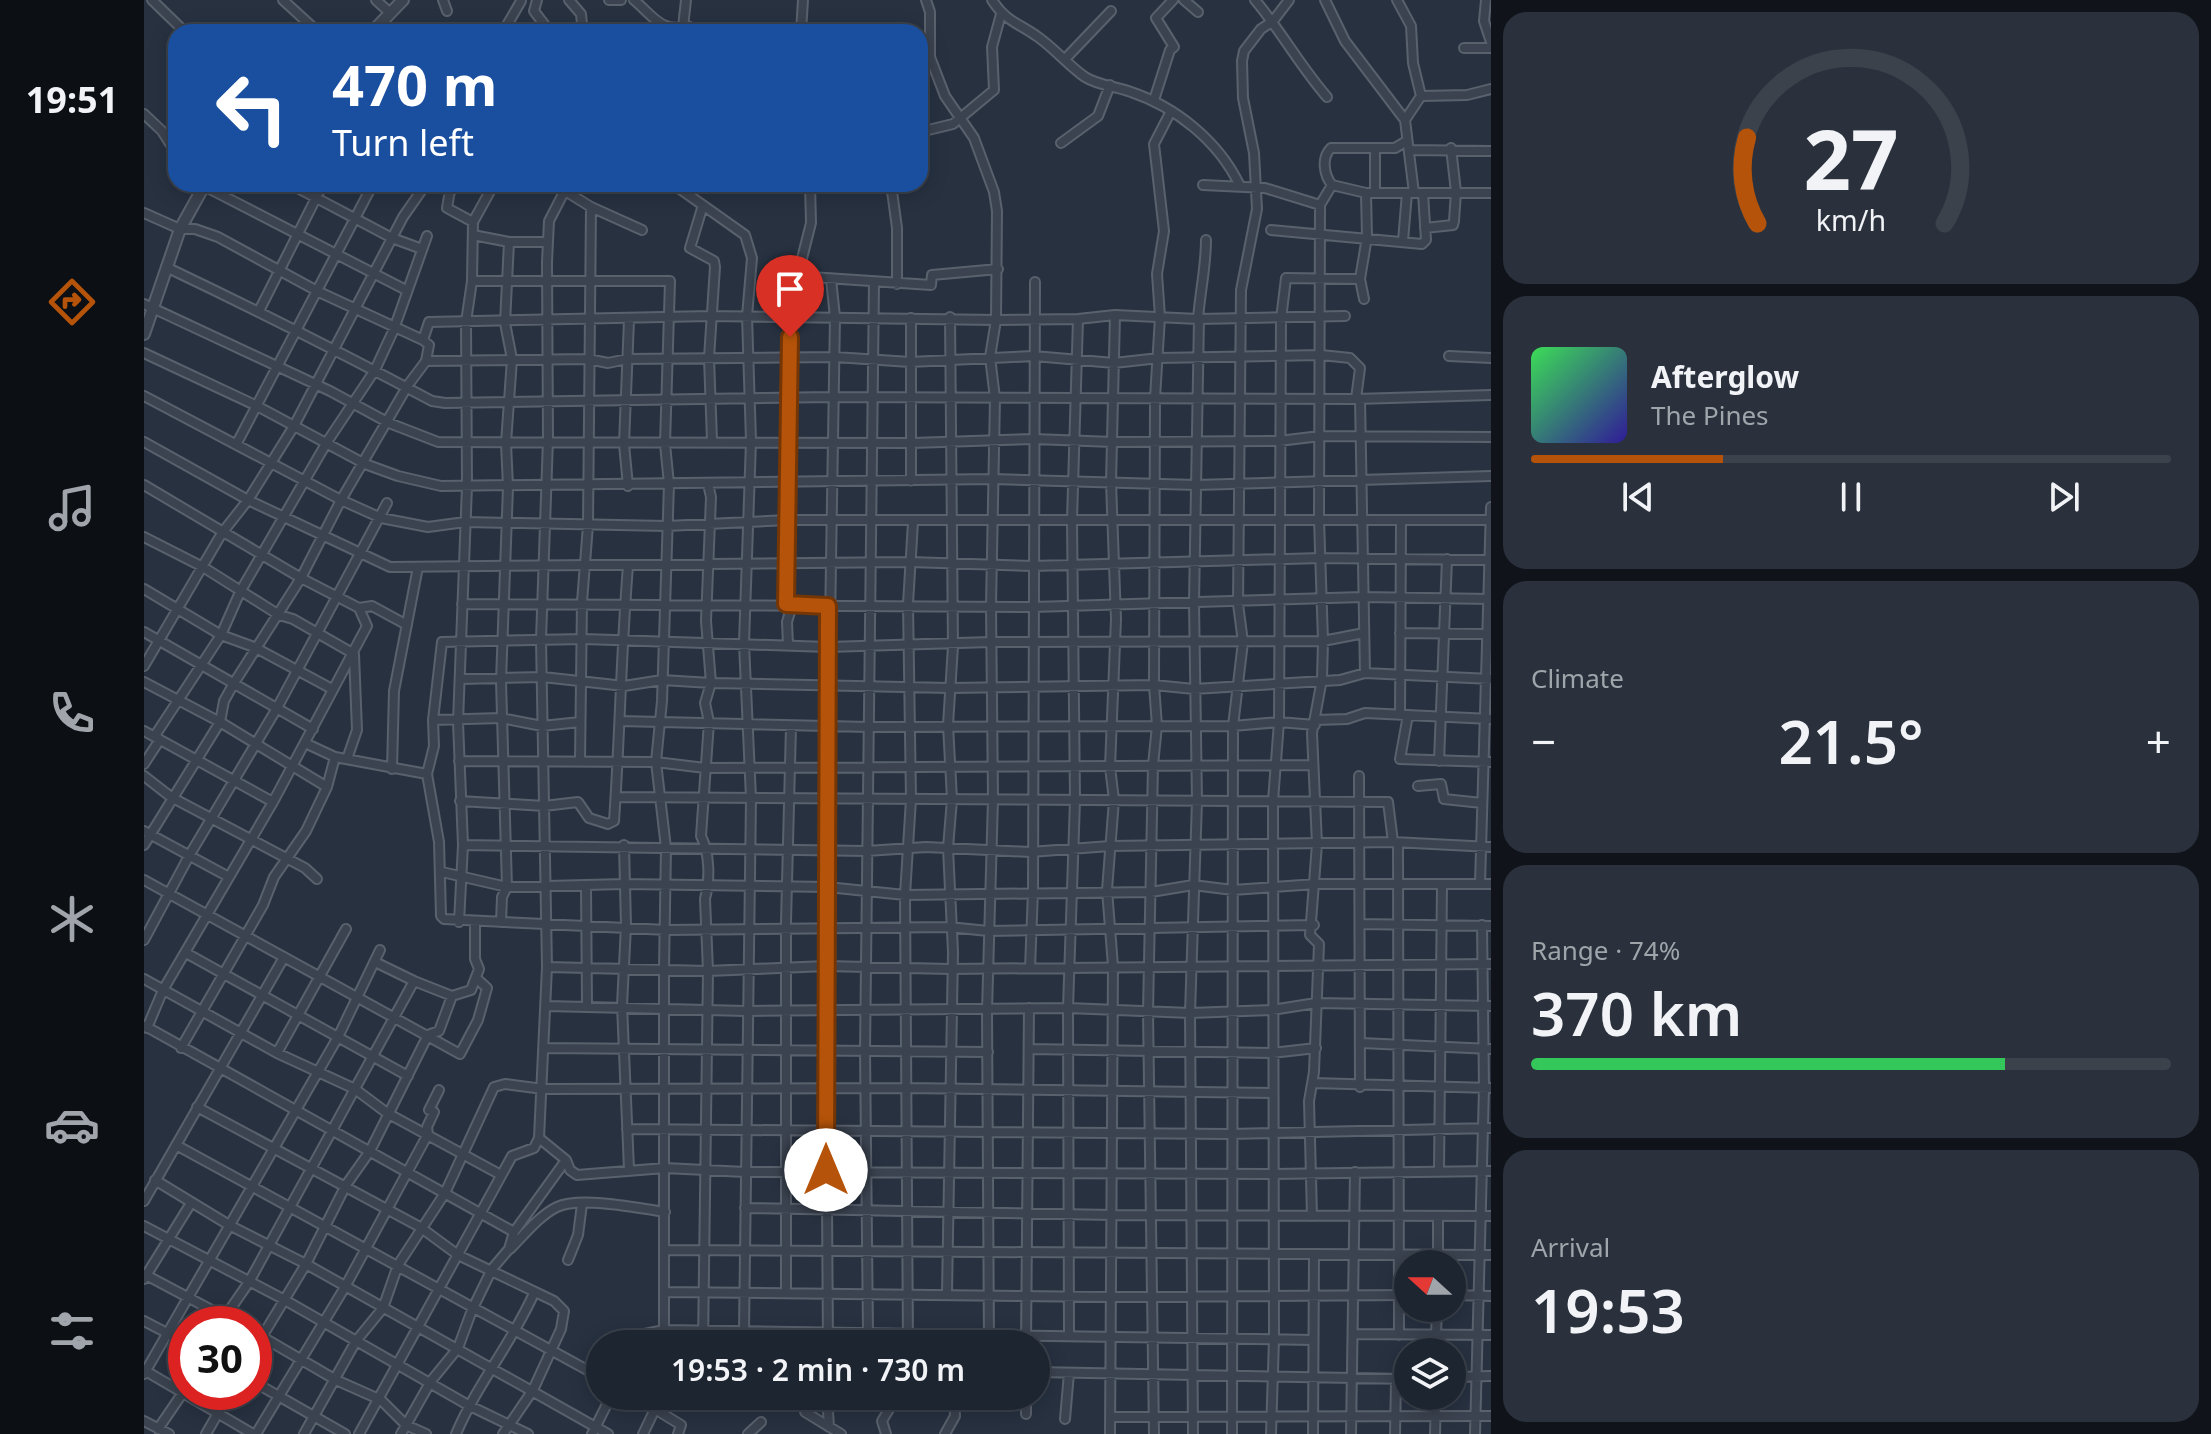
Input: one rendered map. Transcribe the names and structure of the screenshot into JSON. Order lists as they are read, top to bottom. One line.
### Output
{"north":"left","page":{"tabs":"19:51","turn":["470 m","Turn left"],"song":["Afterglow","The Pines"],"tile":["Climate",["Range · 74%","370 km"],["Arrival","19:53"]],"heat":["−","21.5°","+"],"limit":"30","trip":"19:53 · 2 min · 730 m","gauge":["27","km/h"]}}
